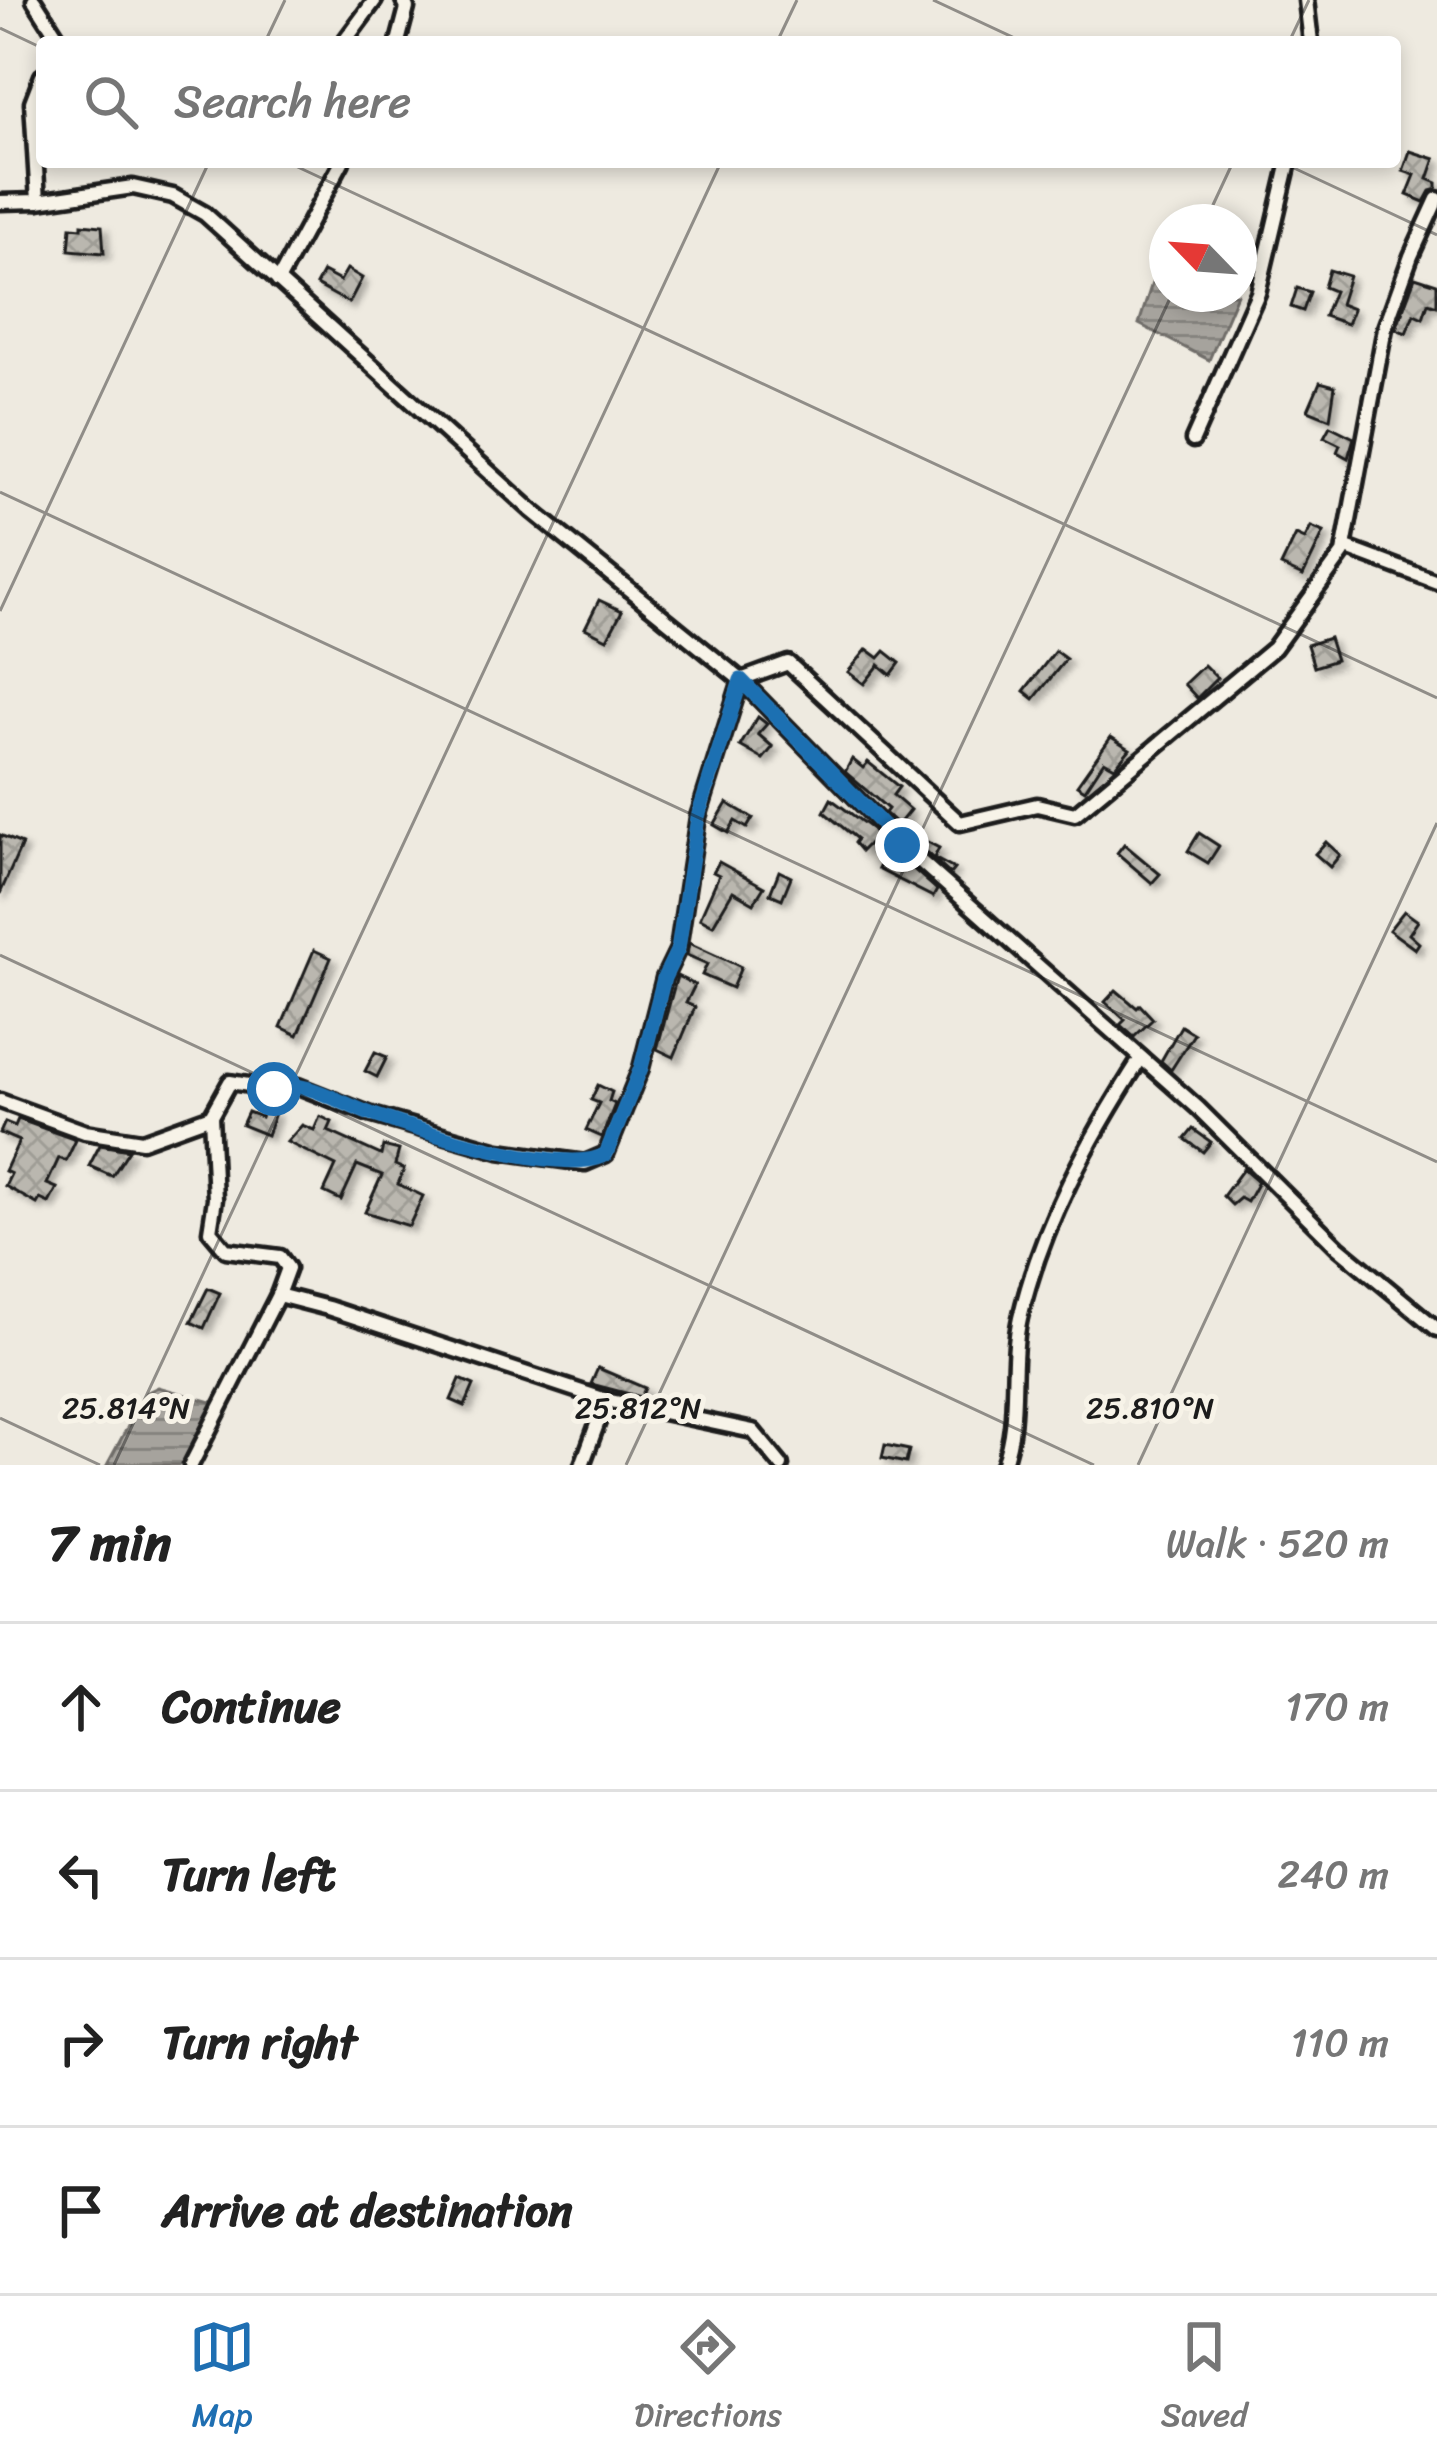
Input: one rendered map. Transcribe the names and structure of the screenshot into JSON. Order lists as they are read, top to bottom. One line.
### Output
{"north":"top left","page":{"search":"Search here","heading":["7 min","Walk · 520 m"],"list":[["Continue","170 m"],["Turn left","240 m"],["Turn right","110 m"],"Arrive at destination"],"nav":["Map","Directions","Saved"]},"coordinates":["25.814°N","25.812°N","25.810°N"]}
